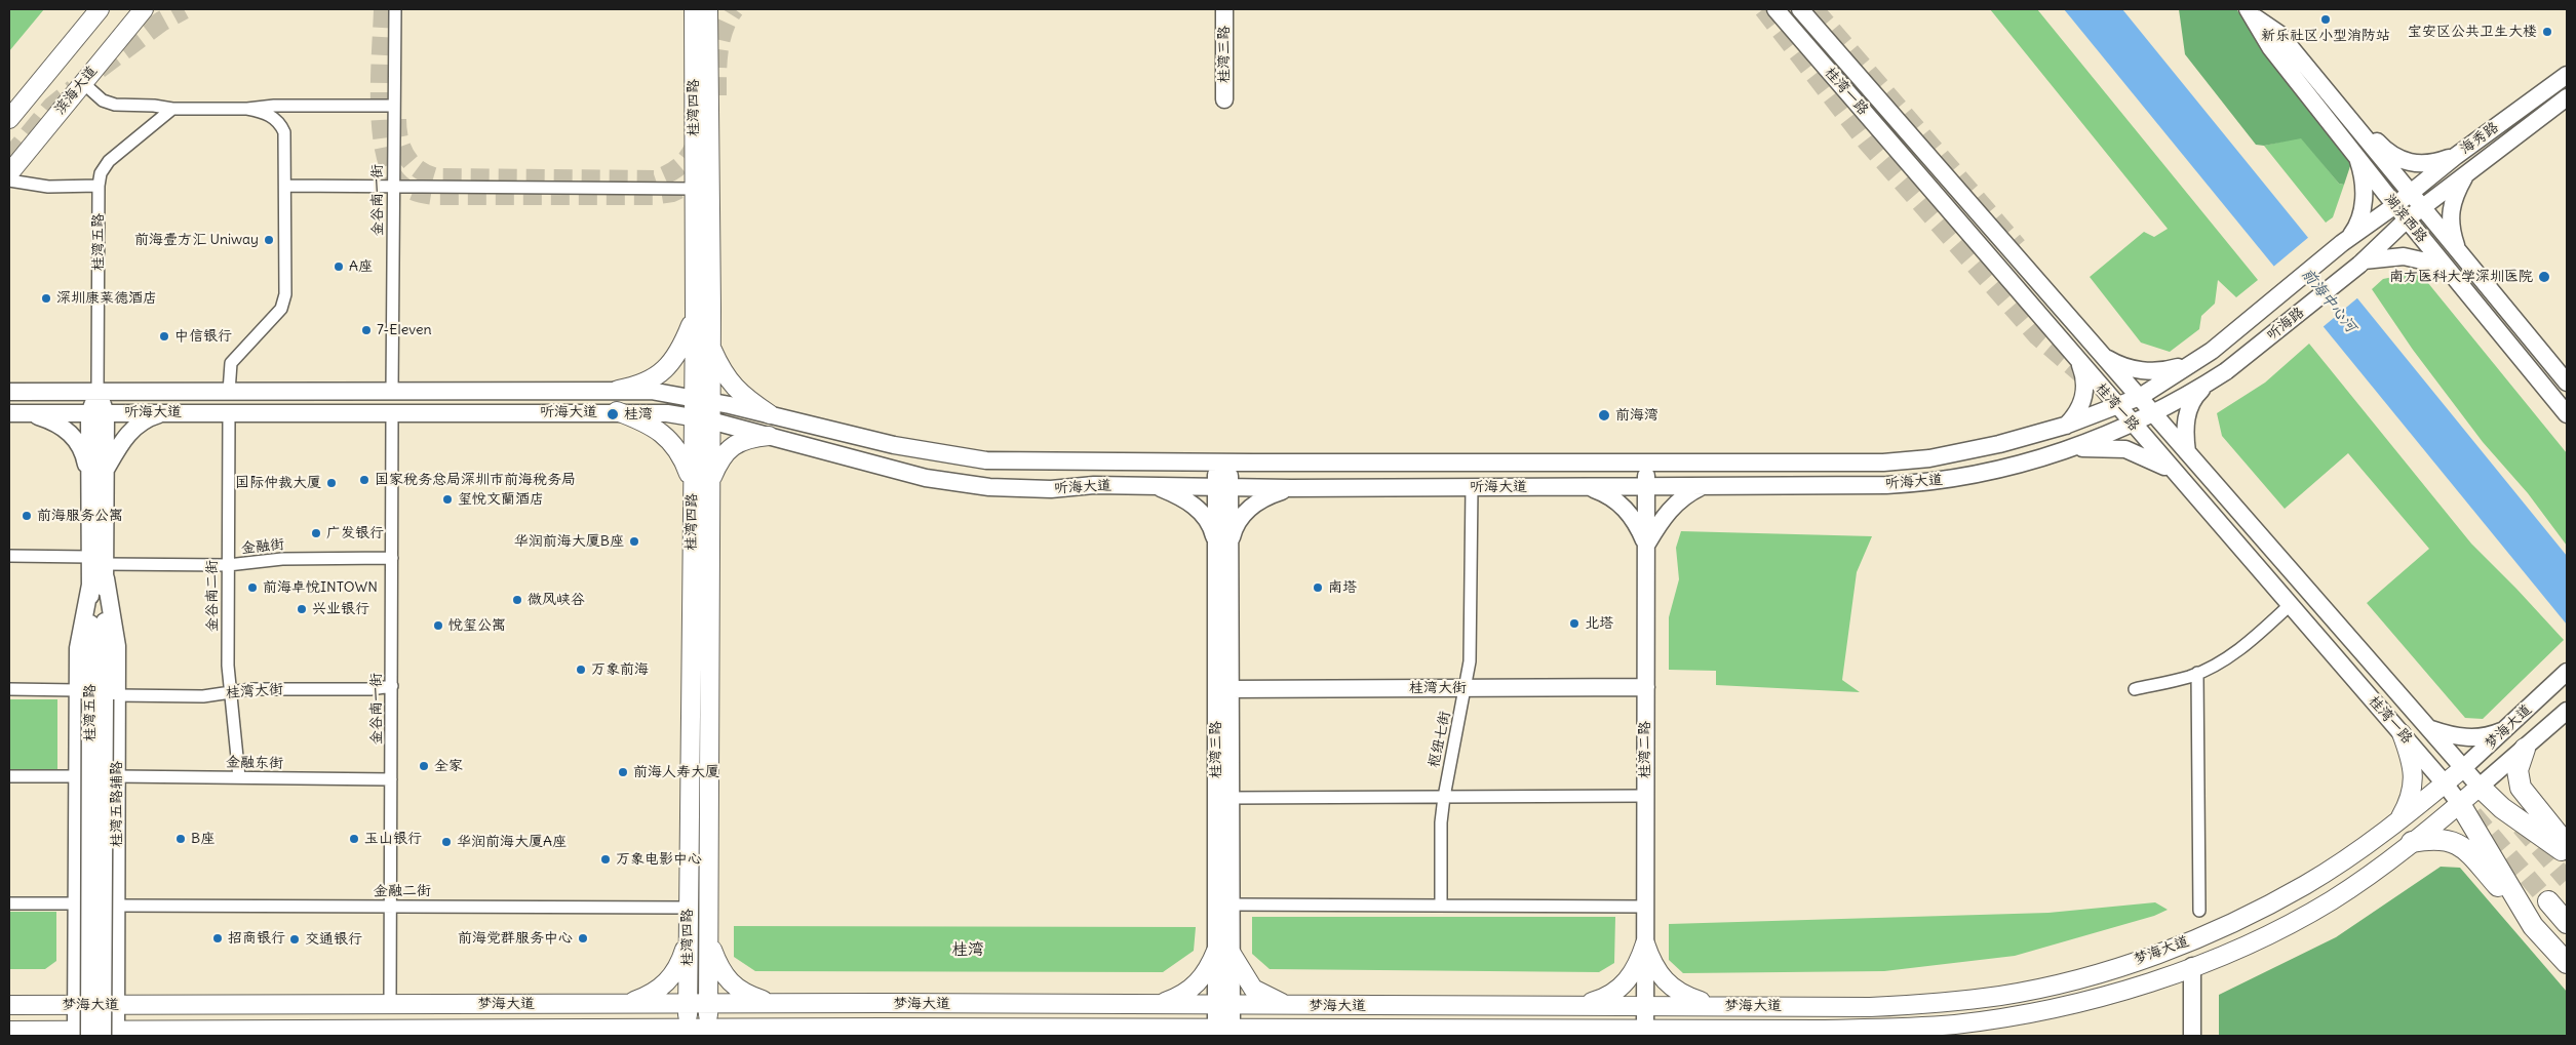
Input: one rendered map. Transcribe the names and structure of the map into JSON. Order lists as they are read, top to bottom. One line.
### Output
{"streets":{"main road":["桂湾三路","滨海大道","桂湾一路","桂湾四路","海秀路","湖滨西路","桂湾五路","听海路","听海大道","桂湾大街","梦海大道","桂湾二路","桂湾五路辅路"],"street":["金谷南一街","金融街","金谷南二街","枢纽七街","金融东街","金融二街"]},"crossings":[["桂湾三路","听海大道"],["桂湾三路","桂湾大街"],["桂湾三路","梦海大道"],["桂湾一路","听海路"],["桂湾一路","听海大道"],["桂湾一路","梦海大道"],["桂湾四路","听海大道"],["桂湾四路","梦海大道"],["桂湾四路","金融二街"],["海秀路","湖滨西路"],["海秀路","听海路"],["金谷南一街","听海大道"],["金谷南一街","金融街"],["金谷南一街","桂湾大街"],["金谷南一街","梦海大道"],["金谷南一街","金融东街"],["金谷南一街","金融二街"],["湖滨西路","听海路"],["桂湾五路","听海大道"],["桂湾五路","金融街"],["桂湾五路","桂湾大街"],["桂湾五路","梦海大道"],["桂湾五路","桂湾五路辅路"],["听海路","听海大道"],["听海大道","金谷南二街"],["听海大道","枢纽七街"],["听海大道","桂湾二路"],["金融街","金谷南二街"],["金融街","桂湾五路辅路"],["金谷南二街","桂湾大街"],["金谷南二街","金融东街"],["桂湾大街","枢纽七街"],["桂湾大街","桂湾二路"],["桂湾大街","桂湾五路辅路"],["梦海大道","桂湾二路"],["梦海大道","桂湾五路辅路"],["金融东街","桂湾五路辅路"],["桂湾五路辅路","金融二街"]],"districts":["桂湾"],"water":["前海中心河"],"places":["新乐社区小型消防站","宝安区公共卫生大楼","前海壹方汇 Uniway","A座","南方医科大学深圳医院","深圳康莱德酒店","7-Eleven","中信银行","桂湾","前海湾","国家税务总局深圳市前海税务局","国际仲裁大厦","玺悦文蘭酒店","前海服务公寓","广发银行","华润前海大厦B座","前海卓悦INTOWN","南塔","微风峡谷","兴业银行","北塔","悦玺公寓","万象前海","全家","前海人寿大厦","B座","玉山银行","华润前海大厦A座","万象电影中心","招商银行","前海党群服务中心","交通银行"]}
